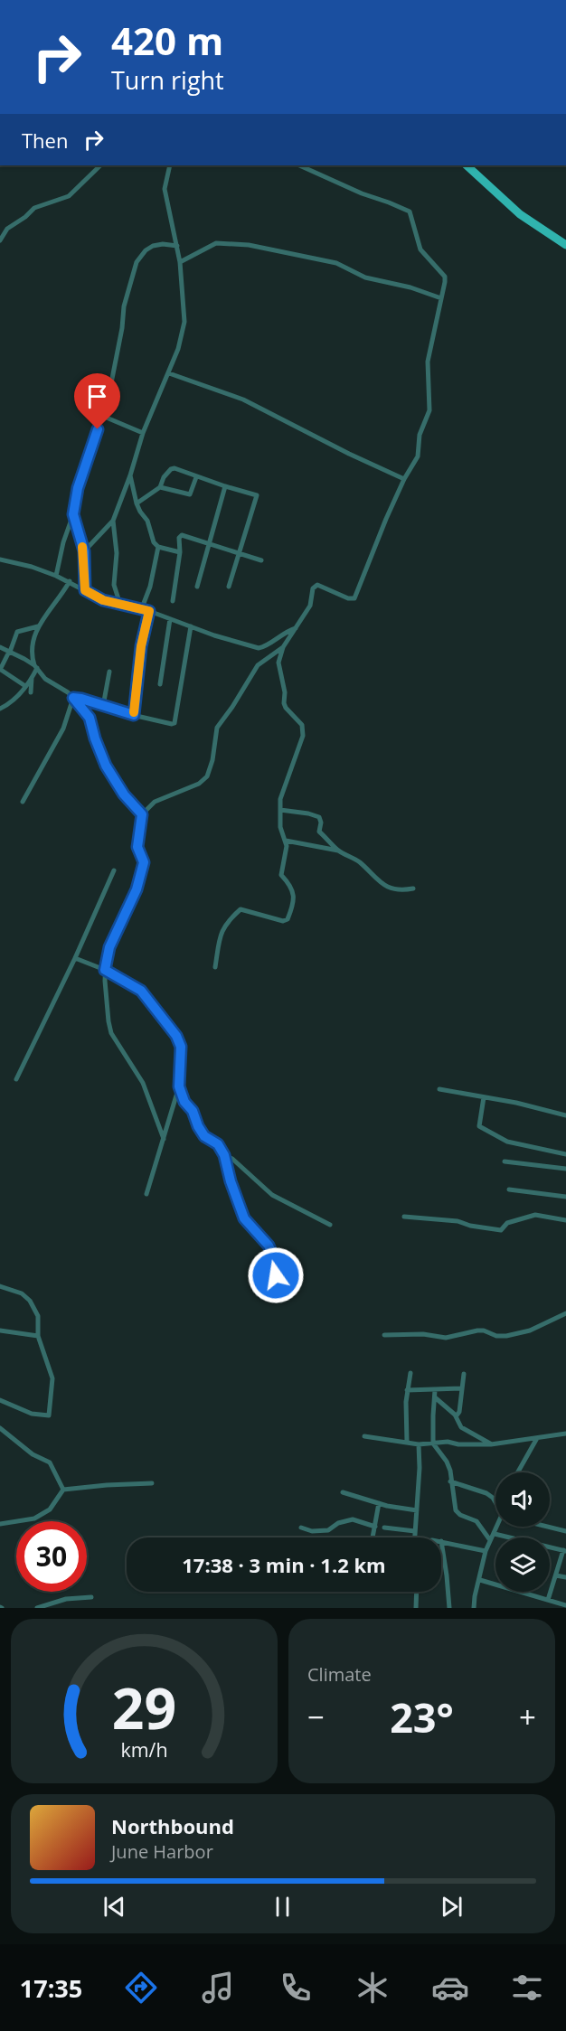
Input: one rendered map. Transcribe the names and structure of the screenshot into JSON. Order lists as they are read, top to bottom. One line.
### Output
{"page":{"turn":["420 m","Turn right"],"then":"Then","limit":"30","trip":"17:38 · 3 min · 1.2 km","tile":"Climate","heat":["−","23°","+"],"song":["Northbound","June Harbor"],"tabs":"17:35","gauge":["29","km/h"]}}
